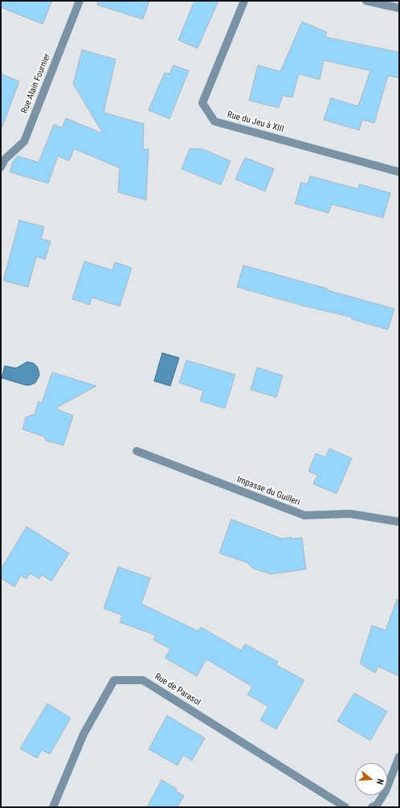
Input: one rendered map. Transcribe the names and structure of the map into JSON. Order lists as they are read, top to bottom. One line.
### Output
{"streets":{"street":["Rue Alain Fournier","Rue du Jeu à XIII","Impasse du Guilleri","Rue de Parasol"]},"north":"right"}
